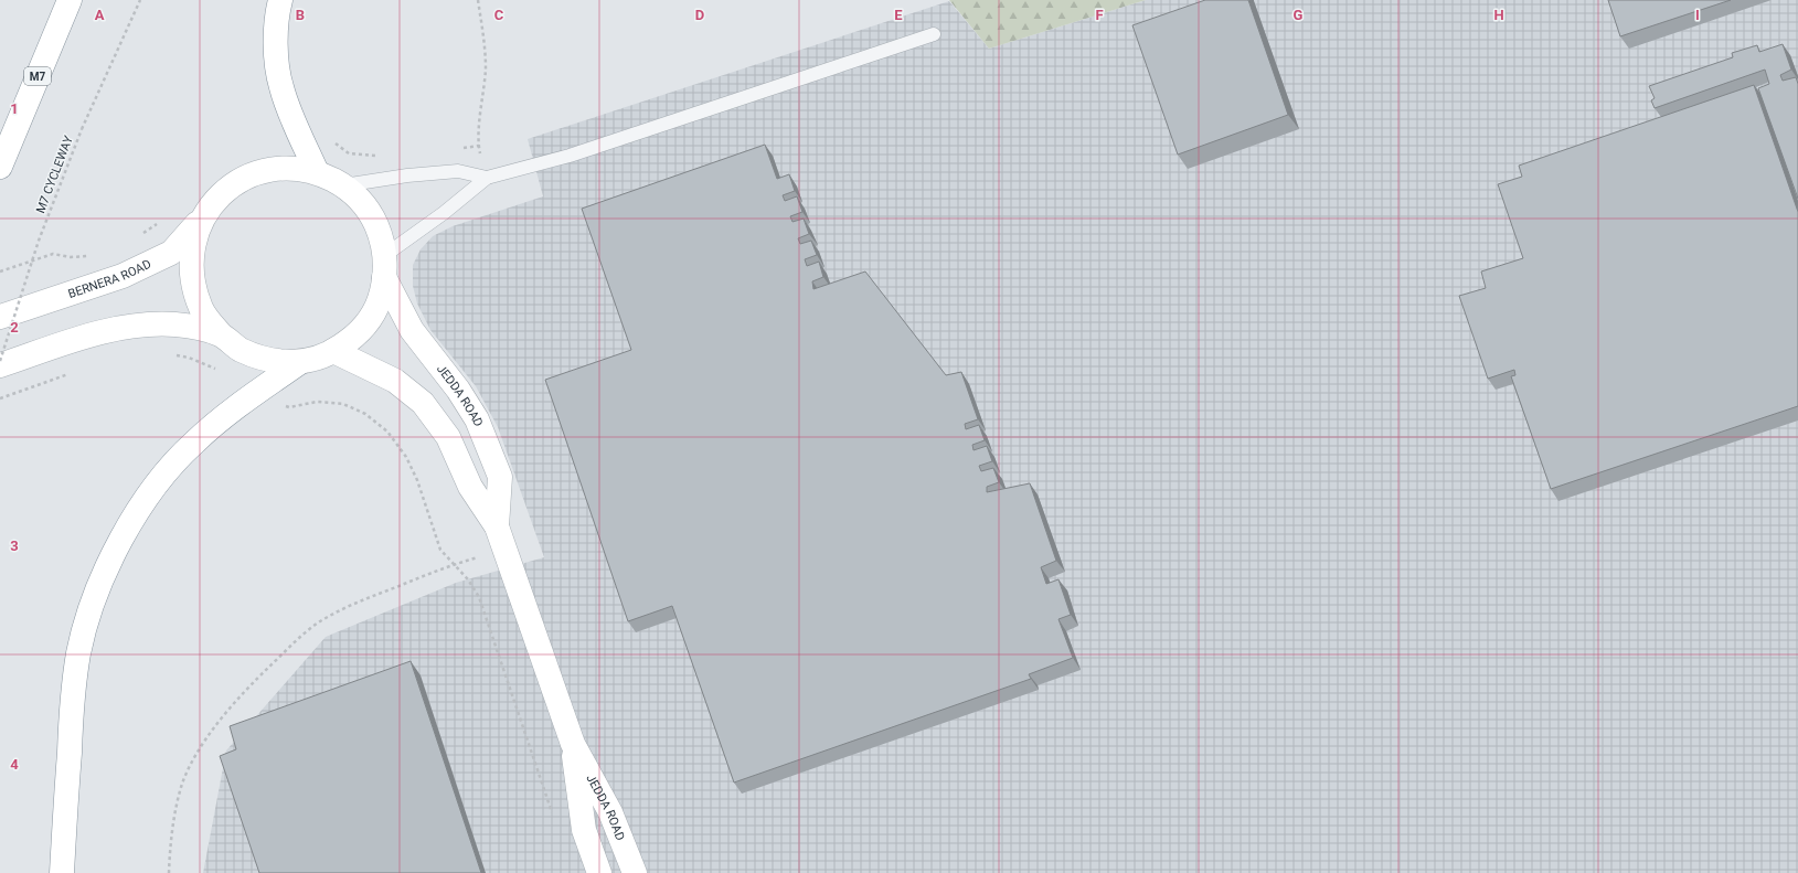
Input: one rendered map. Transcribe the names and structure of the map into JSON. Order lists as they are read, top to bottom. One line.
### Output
{"streets":{"main road":["M7","BERNERA ROAD","JEDDA ROAD"],"path":["M7 CYCLEWAY"]},"grid":{"columns":["A","B","C","D","E","F","G","H","I"],"rows":["1","2","3","4"]}}
